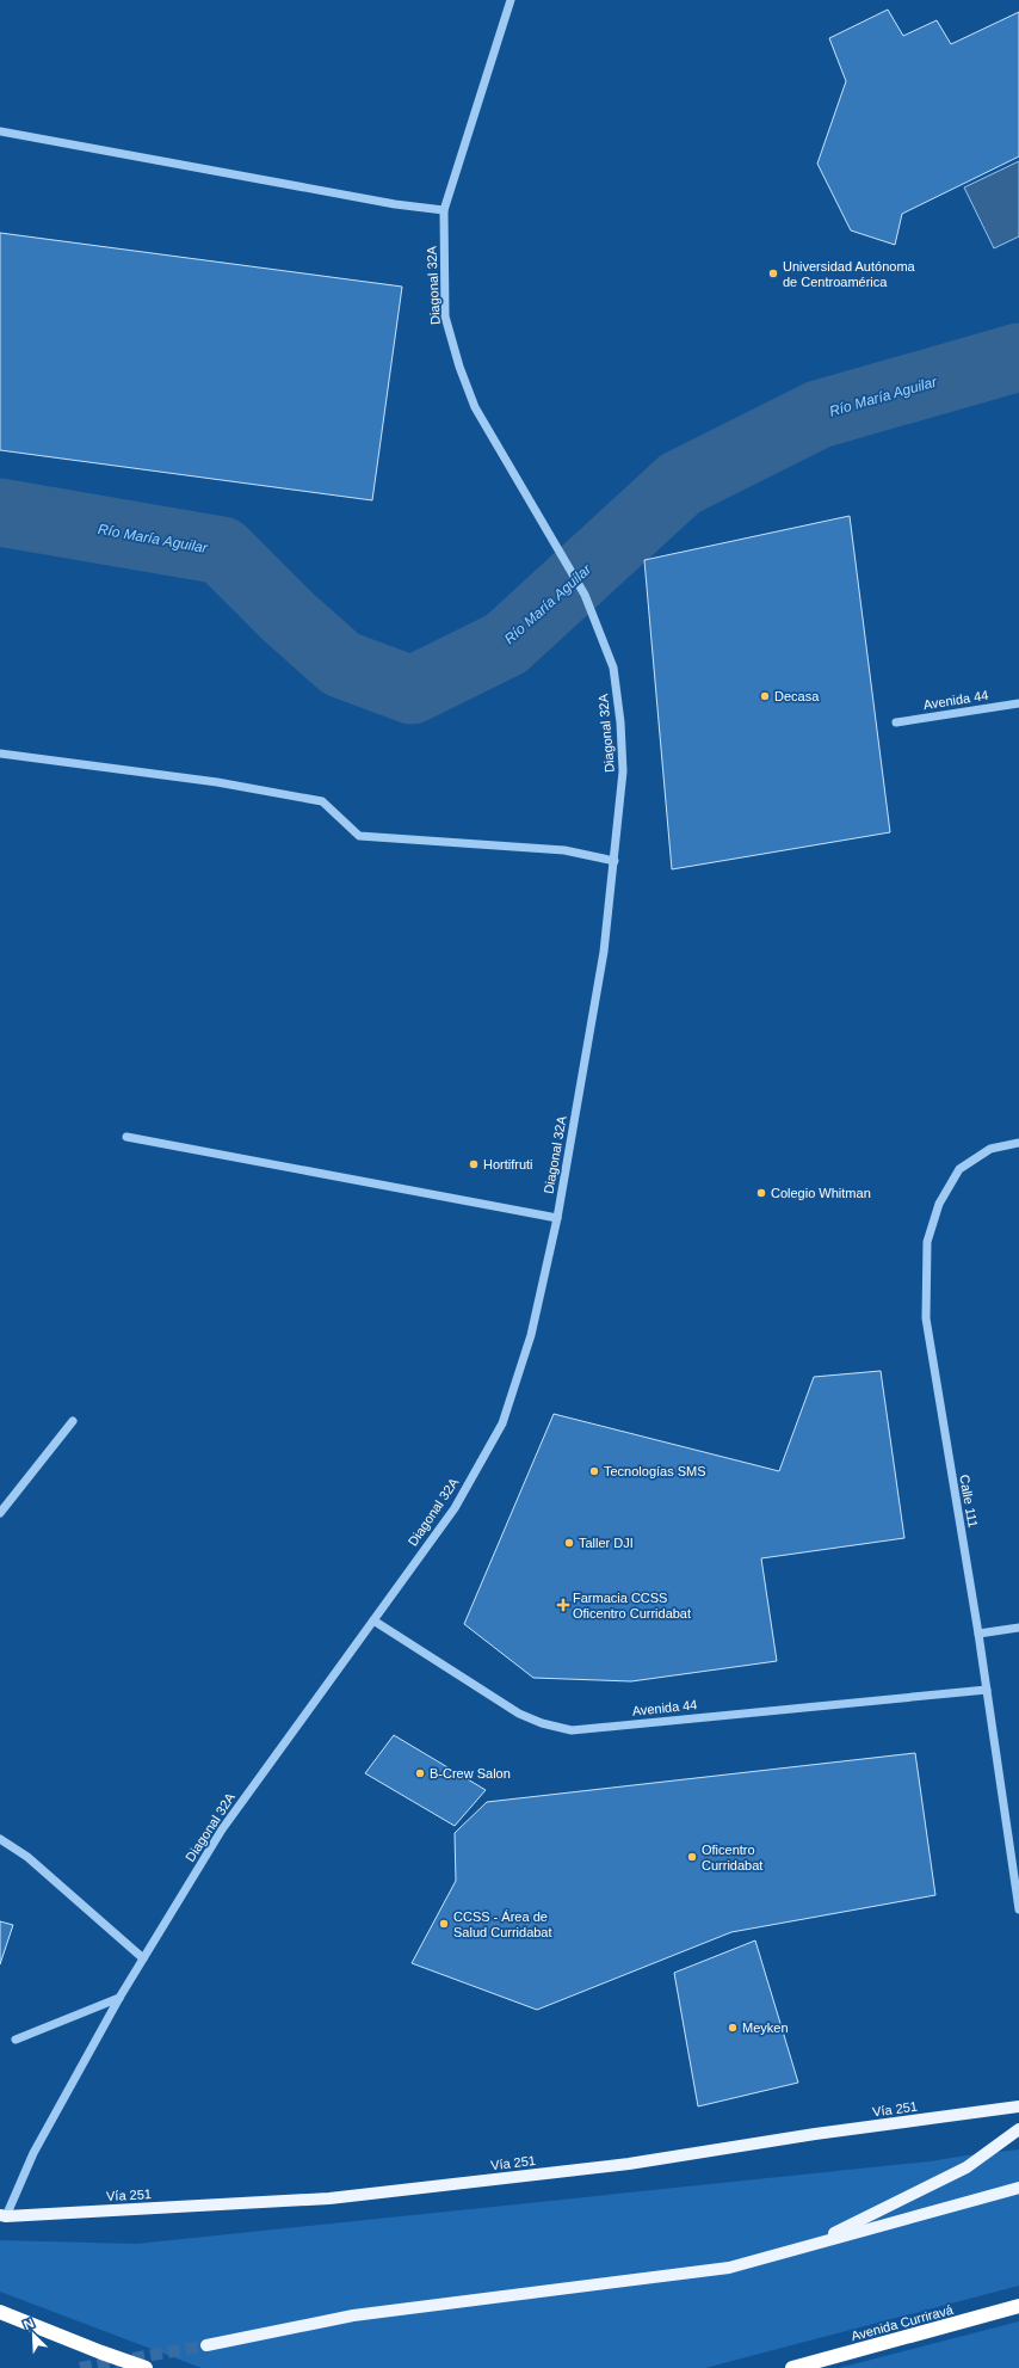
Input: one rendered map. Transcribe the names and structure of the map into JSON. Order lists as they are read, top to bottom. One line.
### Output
{"streets":{"highway":["Avenida Curriravá"],"main road":["Vía 251"],"street":["Diagonal 32A","Avenida 44","Calle 111"]},"crossings":[["Diagonal 32A","Avenida 44"],["Diagonal 32A","Vía 251"],["Avenida 44","Calle 111"]],"water":["Río María Aguilar"],"places":{"other":["Universidad Autónoma de Centroamérica","Decasa","Hortifruti","Colegio Whitman","Tecnologías SMS","Taller DJI","B-Crew Salon","Oficentro Curridabat","CCSS - Área de Salud Curridabat","Meyken"],"health":["Farmacia CCSS Oficentro Curridabat"]},"north":"top left"}
